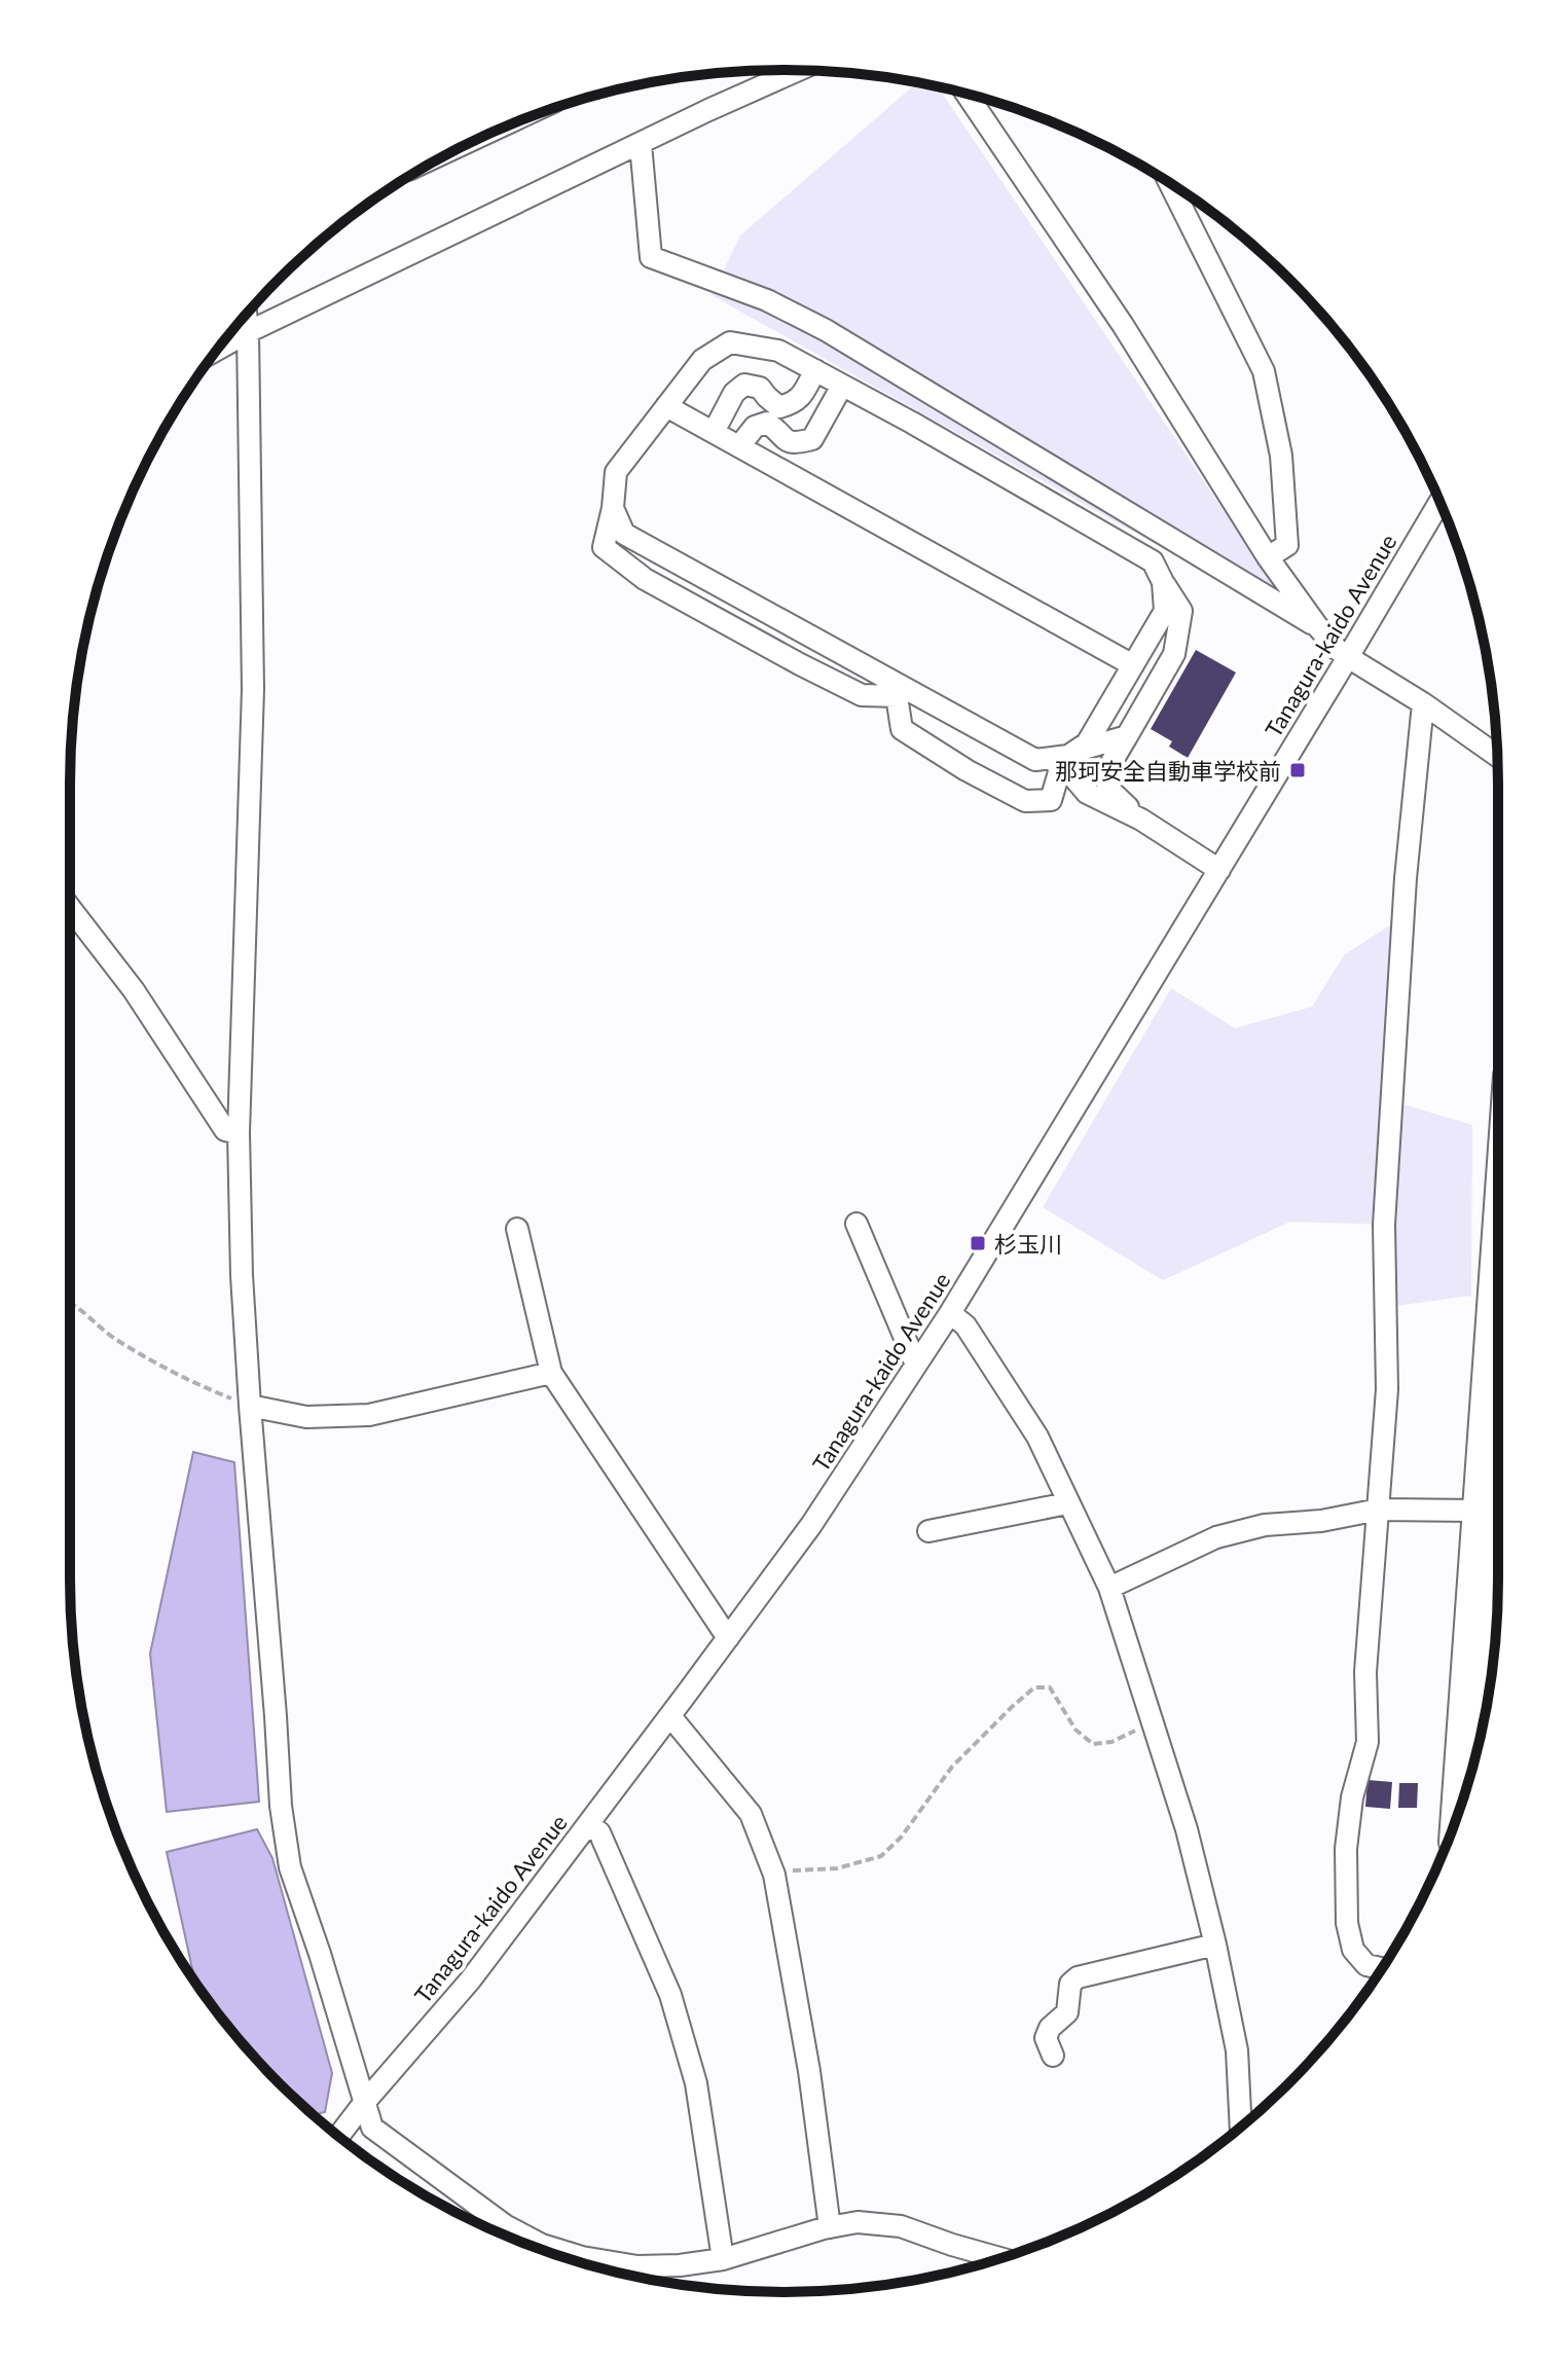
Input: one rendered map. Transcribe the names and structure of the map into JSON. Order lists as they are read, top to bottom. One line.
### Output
{"streets":{"street":["Tanagura-kaido Avenue"]},"places":{"transit":["那珂安全自動車学校前","杉玉川"]}}
